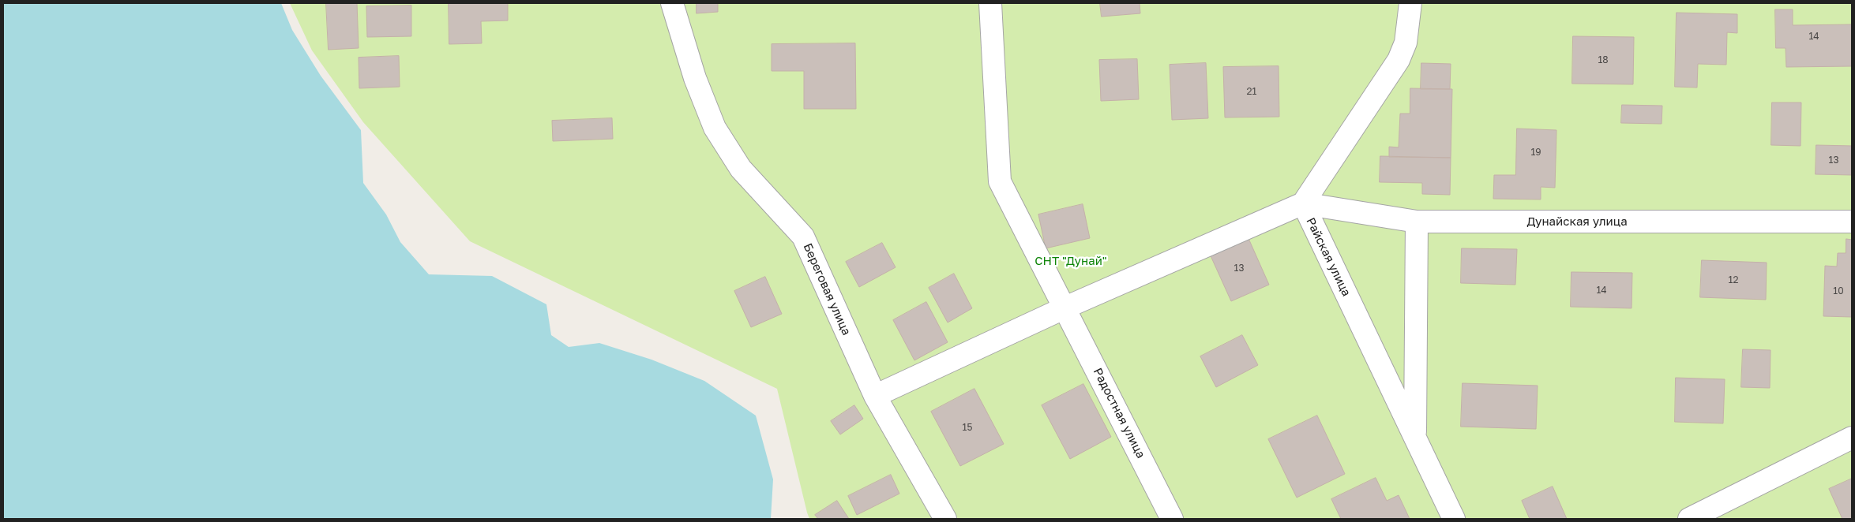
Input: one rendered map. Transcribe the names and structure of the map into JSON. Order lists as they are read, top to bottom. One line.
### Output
{"streets":{"street":["Дунайская улица","Райская улица","Береговая улица","Радостная улица"]},"crossings":[["Дунайская улица","Райская улица"]],"parks":["СНТ \"Дунай\""],"house_numbers":["14","18","21","19","13","13","12","14","10","15"]}
